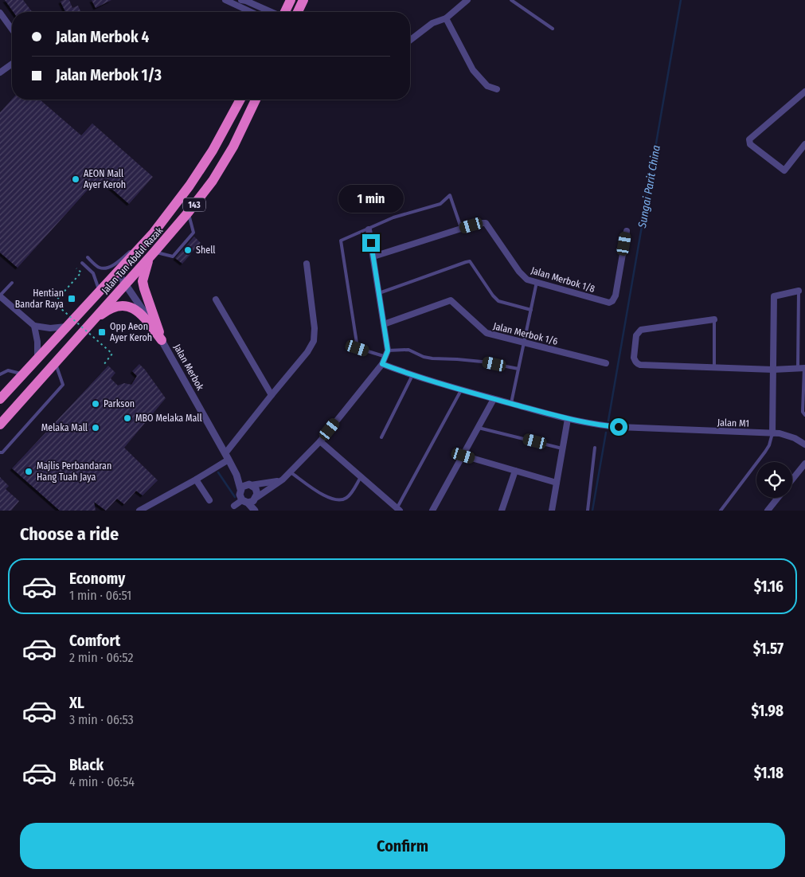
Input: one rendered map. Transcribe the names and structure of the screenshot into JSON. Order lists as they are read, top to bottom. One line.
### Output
{"streets":{"highway":["143","Jalan Tun Abdul Razak"],"street":["Jalan Merbok 1/8","Jalan Merbok 1/6","Jalan Merbok","Jalan M1"]},"crossings":[["Jalan Tun Abdul Razak","Jalan Merbok"]],"water":["Sungai Parit China"],"places":{"other":["AEON Mall Ayer Keroh","Shell","Parkson","MBO Melaka Mall","Melaka Mall","Majlis Perbandaran Hang Tuah Jaya"],"transit":["Hentian Bandar Raya","Opp Aeon Ayer Keroh"]},"page":{"banner":["Jalan Merbok 4","Jalan Merbok 1/3"],"bubble":"1 min","heading":"Choose a ride","list":[{"name":"Economy","note":"1 min · 06:51","value":"$1.16"},{"name":"Comfort","note":"2 min · 06:52","value":"$1.57"},{"name":"XL","note":"3 min · 06:53","value":"$1.98"},{"name":"Black","note":"4 min · 06:54","value":"$1.18"}],"buttons":"Confirm"}}
